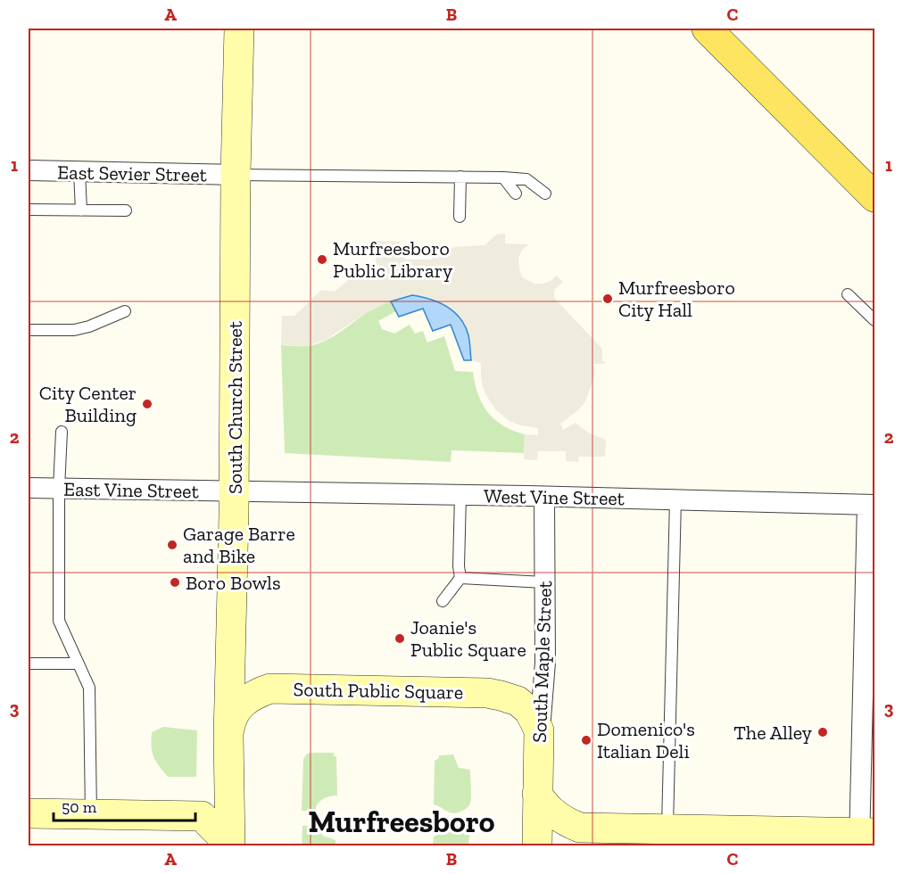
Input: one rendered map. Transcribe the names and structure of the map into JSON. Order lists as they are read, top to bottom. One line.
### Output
{"streets":{"street":["East Sevier Street","South Church Street","East Vine Street","West Vine Street","South Maple Street","South Public Square"]},"crossings":[["East Sevier Street","South Church Street"],["South Church Street","East Vine Street"],["South Church Street","West Vine Street"],["South Church Street","South Public Square"],["East Vine Street","West Vine Street"],["West Vine Street","South Maple Street"],["South Maple Street","South Public Square"]],"districts":["Murfreesboro"],"places":["Murfreesboro Public Library","Murfreesboro City Hall","City Center Building","Garage Barre and Bike","Boro Bowls","Joanie's Public Square","The Alley","Domenico's Italian Deli"],"scale_bar":"50 m","grid":{"columns":["A","B","C"],"rows":["1","2","3"]}}
